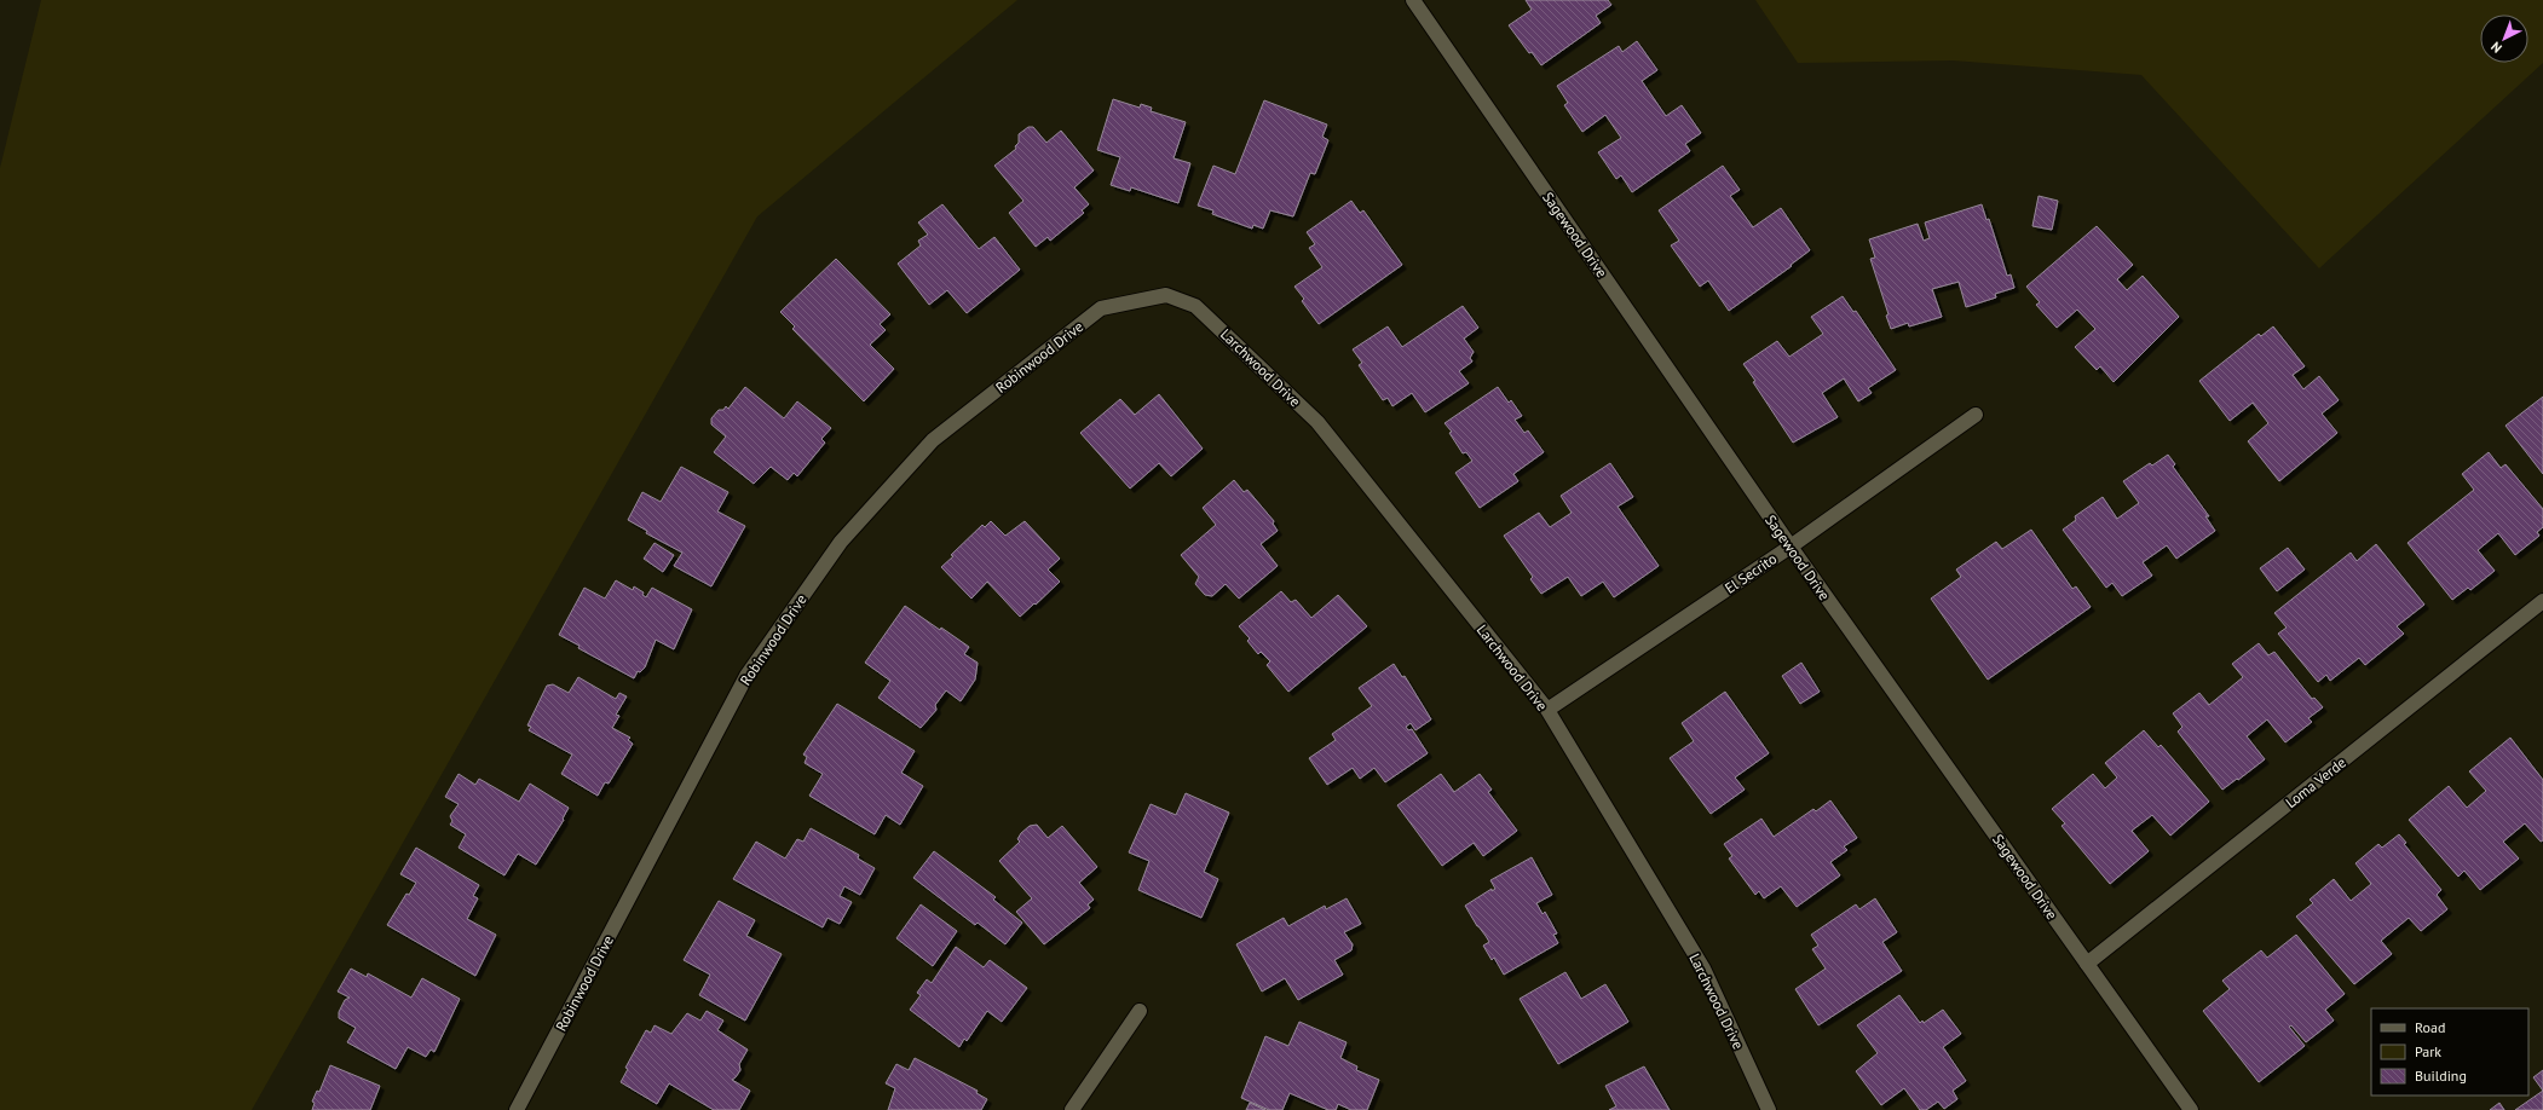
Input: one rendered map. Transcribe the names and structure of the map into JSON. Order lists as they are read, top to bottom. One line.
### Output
{"streets":{"street":["Sagewood Drive","Robinwood Drive","Larchwood Drive","El Secrito","Loma Verde"]},"crossings":[["Sagewood Drive","El Secrito"],["Sagewood Drive","Loma Verde"],["Robinwood Drive","Larchwood Drive"],["Larchwood Drive","El Secrito"]],"legend":["Road","Park","Building"],"north":"bottom left"}
